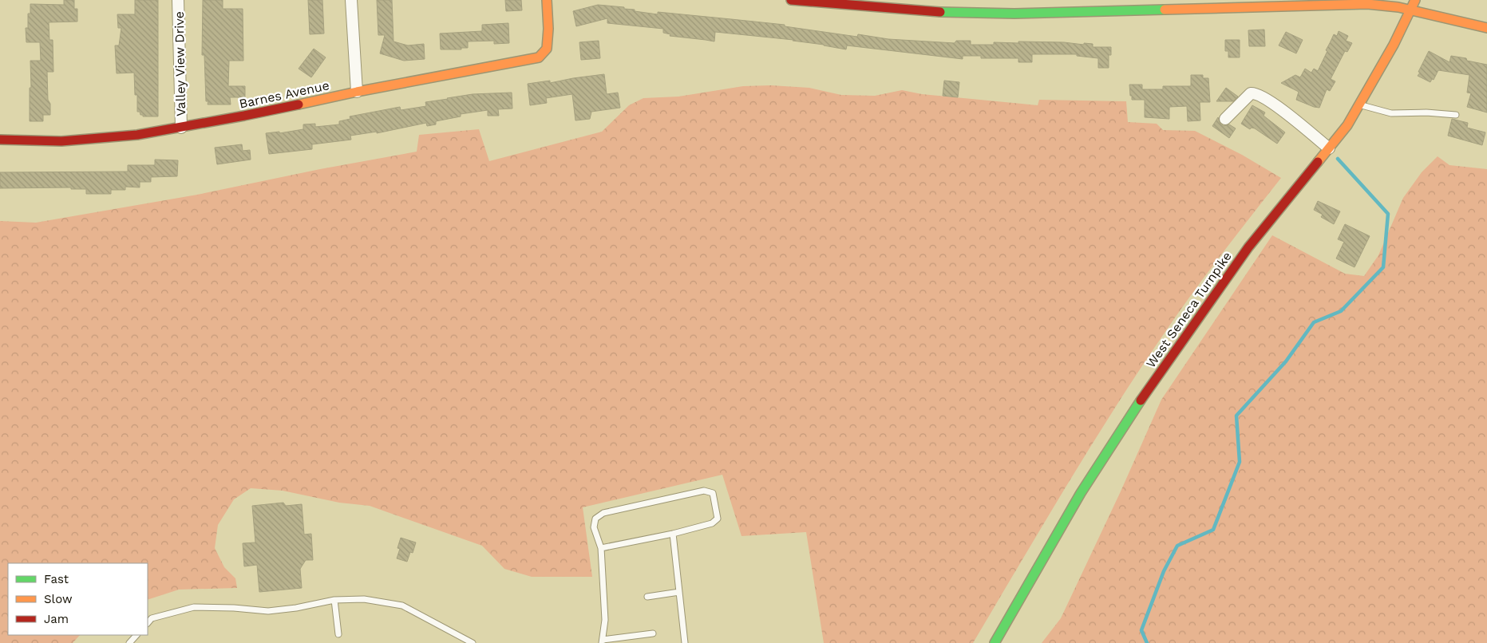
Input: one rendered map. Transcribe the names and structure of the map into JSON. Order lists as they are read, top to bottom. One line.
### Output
{"streets":{"street":["Valley View Drive","Barnes Avenue","West Seneca Turnpike"]},"crossings":[["Valley View Drive","Barnes Avenue"]],"legend":["Fast","Slow","Jam"]}
